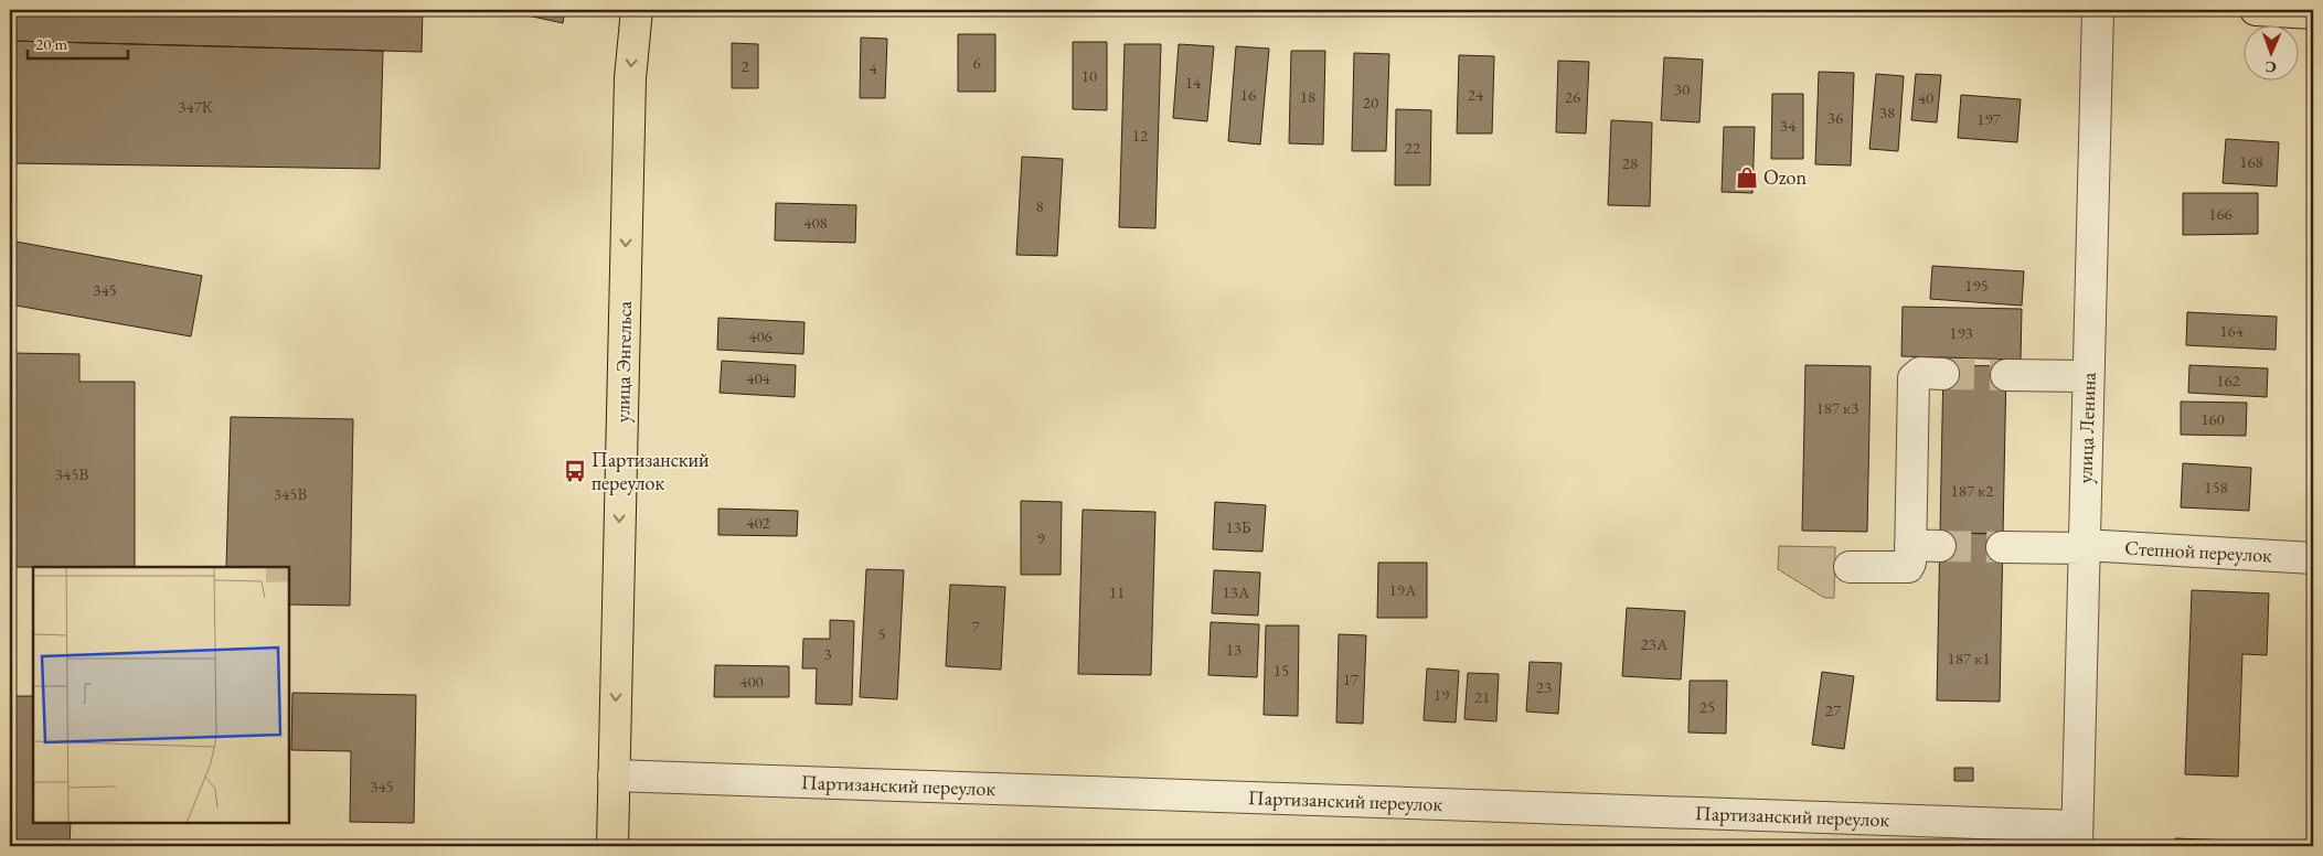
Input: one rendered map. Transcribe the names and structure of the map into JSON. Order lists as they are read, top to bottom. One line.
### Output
{"streets":{"main road":["улица Энгельса"],"street":["улица Ленина","Степной переулок","Партизанский переулок"]},"crossings":[["улица Энгельса","Партизанский переулок"],["улица Ленина","Степной переулок"],["улица Ленина","Партизанский переулок"]],"one_way":["улица Энгельса"],"places":{"shop":["Ozon"],"bus stop":["Партизанский переулок"]},"house_numbers":["6","2","4","10","14","30","16","24","18","26","40","20","347К","38","36","197","34","12","22","168","28","8","166","408","195","345","164","193","406","404","162","187 к3","160","345В","158","187 к2","345В","402","13Б","9","19А","11","13А","7","5","23А","13","3","187 к1","15","17","400","23","19","21","25","27","345"],"scale_bar":"20 m","north":"bottom"}
